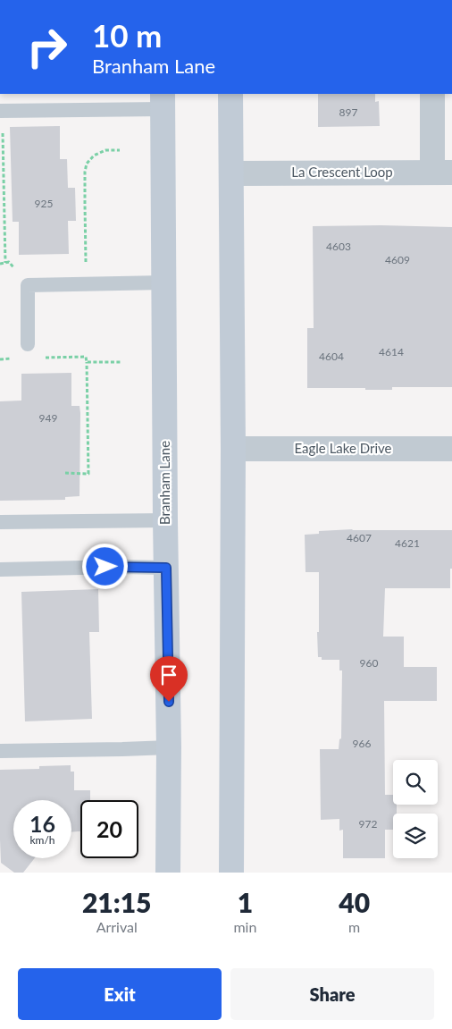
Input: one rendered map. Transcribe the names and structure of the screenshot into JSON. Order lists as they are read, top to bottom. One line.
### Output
{"streets":{"main road":["Branham Lane"],"street":["La Crescent Loop","Eagle Lake Drive"]},"house_numbers":["897","925","4603","4609","4614","4604","949","4607","4621","960","966","972"],"page":{"turn":["10 m","Branham Lane"],"speed":"16 km/h","limit":"20","eta":["21:15","Arrival","1","min","40","m"],"buttons":["Exit","Share"]}}
